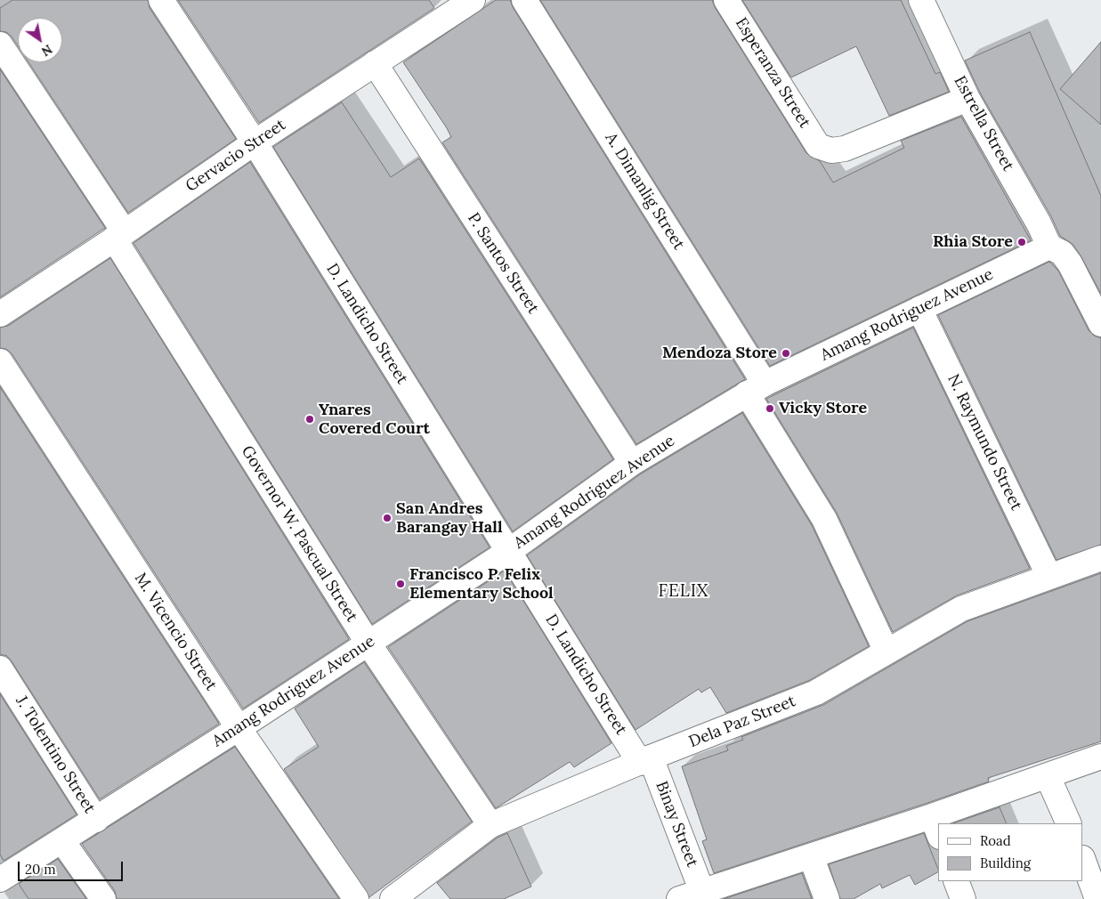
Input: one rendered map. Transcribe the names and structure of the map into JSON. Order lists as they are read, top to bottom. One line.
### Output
{"streets":{"street":["Esperanza Street","Estrella Street","Gervacio Street","A. Dimanlig Street","P. Santos Street","Amang Rodriguez Avenue","D. Landicho Street","N. Raymundo Street","Governor W. Pascual Street","M. Vicencio Street","Dela Paz Street","J. Tolentino Street","Binay Street"]},"crossings":[["Esperanza Street","Estrella Street"],["Estrella Street","Amang Rodriguez Avenue"],["Gervacio Street","P. Santos Street"],["Gervacio Street","D. Landicho Street"],["Gervacio Street","Governor W. Pascual Street"],["A. Dimanlig Street","Amang Rodriguez Avenue"],["A. Dimanlig Street","Dela Paz Street"],["P. Santos Street","Amang Rodriguez Avenue"],["Amang Rodriguez Avenue","D. Landicho Street"],["Amang Rodriguez Avenue","N. Raymundo Street"],["Amang Rodriguez Avenue","Governor W. Pascual Street"],["Amang Rodriguez Avenue","M. Vicencio Street"],["Amang Rodriguez Avenue","J. Tolentino Street"],["D. Landicho Street","Dela Paz Street"],["D. Landicho Street","Binay Street"],["N. Raymundo Street","Dela Paz Street"],["Governor W. Pascual Street","Dela Paz Street"],["Dela Paz Street","Binay Street"]],"districts":["FELIX"],"places":["Rhia Store","Mendoza Store","Vicky Store","Ynares Covered Court","San Andres Barangay Hall","Francisco P. Felix Elementary School"],"legend":["Road","Building"],"scale_bar":"20 m","north":"bottom right"}
